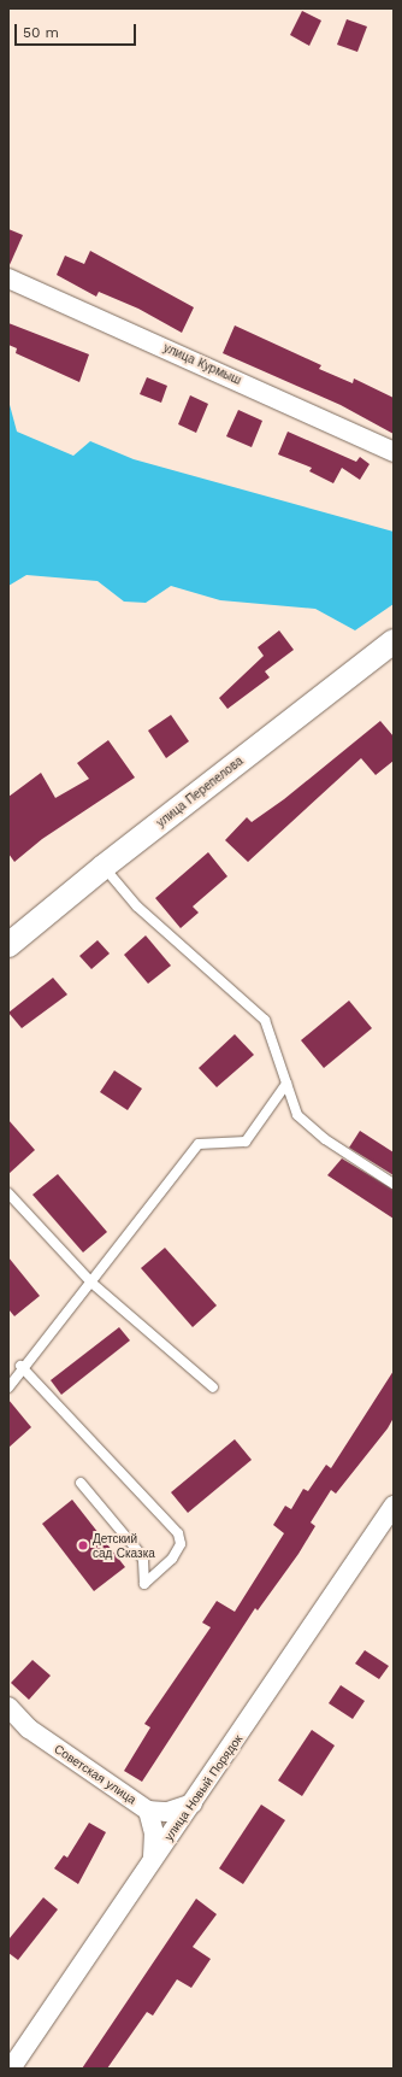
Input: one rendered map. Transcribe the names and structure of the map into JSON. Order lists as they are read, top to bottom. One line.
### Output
{"streets":{"street":["улица Курмыш","улица Перепелова","Советская улица","улица Новый Порядок"]},"crossings":[["Советская улица","улица Новый Порядок"]],"places":["Детский сад Сказка"],"scale_bar":"50 m"}
